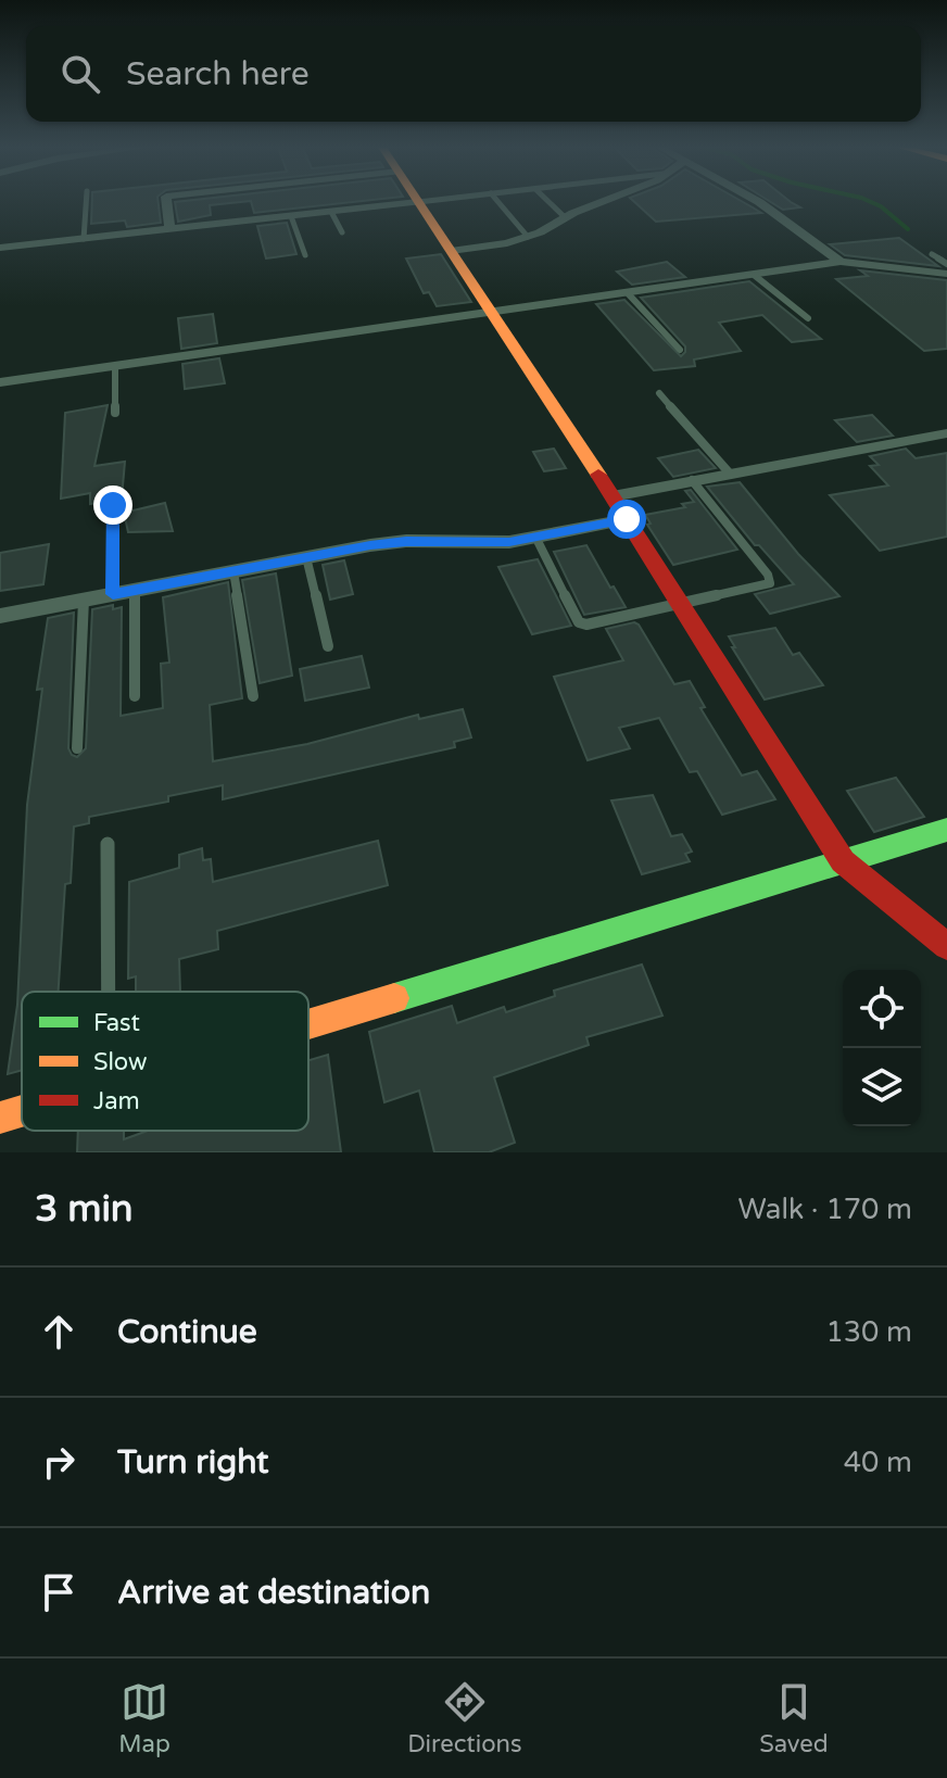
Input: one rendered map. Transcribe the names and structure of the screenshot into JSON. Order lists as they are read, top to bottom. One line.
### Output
{"legend":["Fast","Slow","Jam"],"page":{"search":"Search here","heading":["3 min","Walk · 170 m"],"list":[["Continue","130 m"],["Turn right","40 m"],"Arrive at destination"],"nav":["Map","Directions","Saved"]}}
